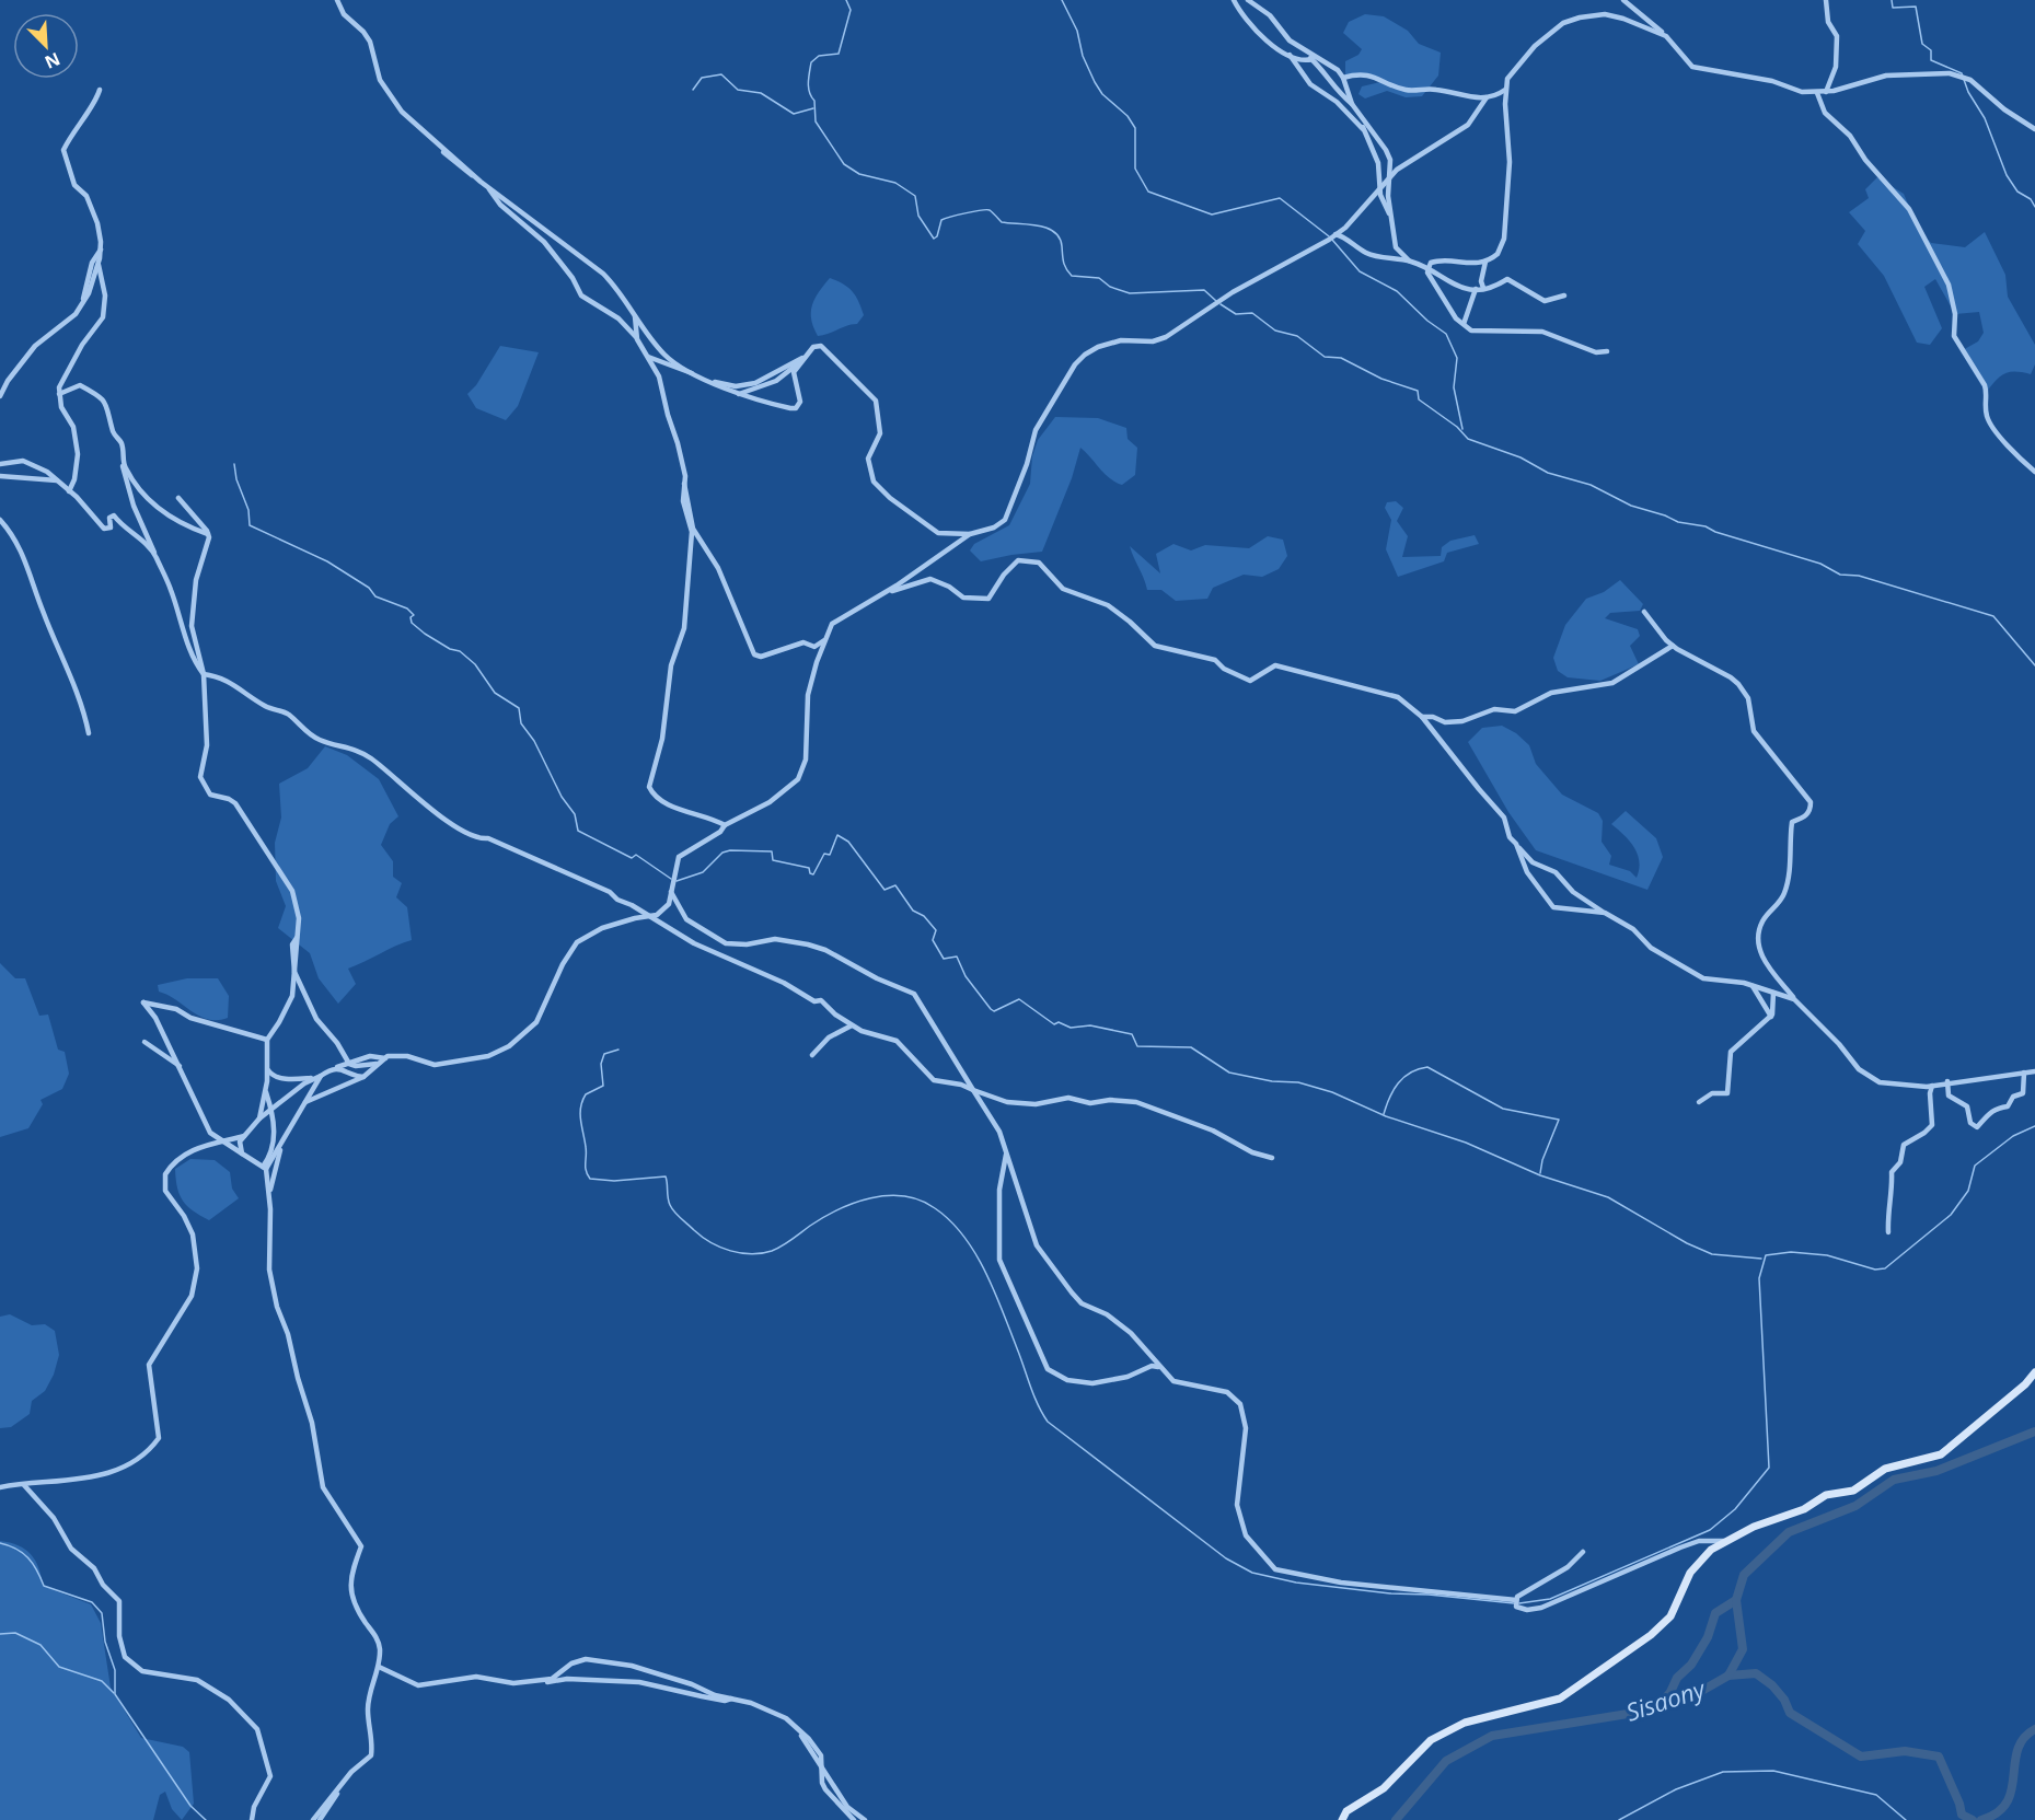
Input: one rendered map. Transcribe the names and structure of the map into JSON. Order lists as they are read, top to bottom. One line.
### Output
{"water":["Sisaony"],"north":"bottom right"}
